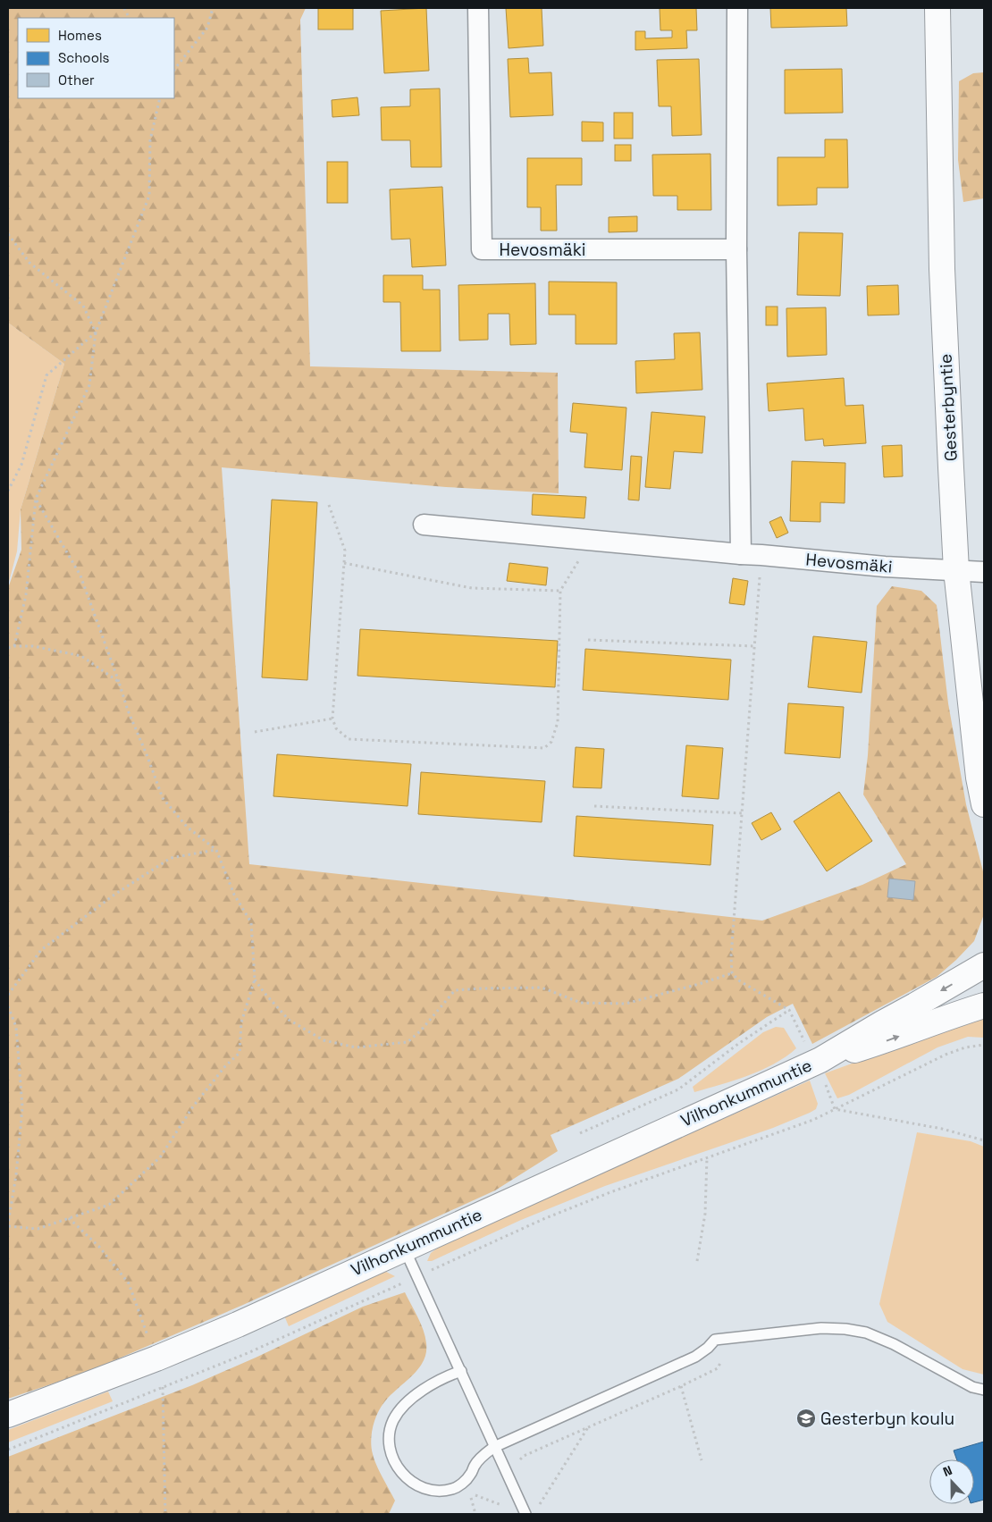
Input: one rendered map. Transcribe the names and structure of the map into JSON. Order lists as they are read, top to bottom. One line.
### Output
{"streets":{"street":["Hevosmäki","Gesterbyntie","Vilhonkummuntie"]},"crossings":[["Hevosmäki","Gesterbyntie"]],"places":{"school or university":["Gesterbyn koulu"]},"legend":["Homes","Schools","Other"],"north":"top"}
